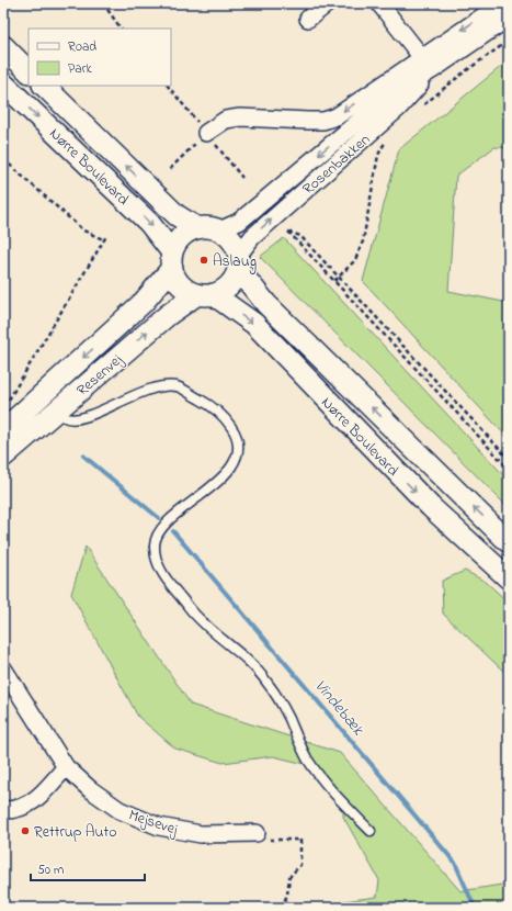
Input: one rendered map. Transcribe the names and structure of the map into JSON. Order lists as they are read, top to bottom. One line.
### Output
{"streets":{"street":["Rosenbakken","Nørre Boulevard","Resenvej","Mejsevej"]},"crossings":[["Rosenbakken","Nørre Boulevard"],["Rosenbakken","Resenvej"],["Nørre Boulevard","Resenvej"]],"water":["Vindebæk"],"places":["Aslaug","Rettrup Auto"],"legend":["Road","Park"],"scale_bar":"50 m"}
